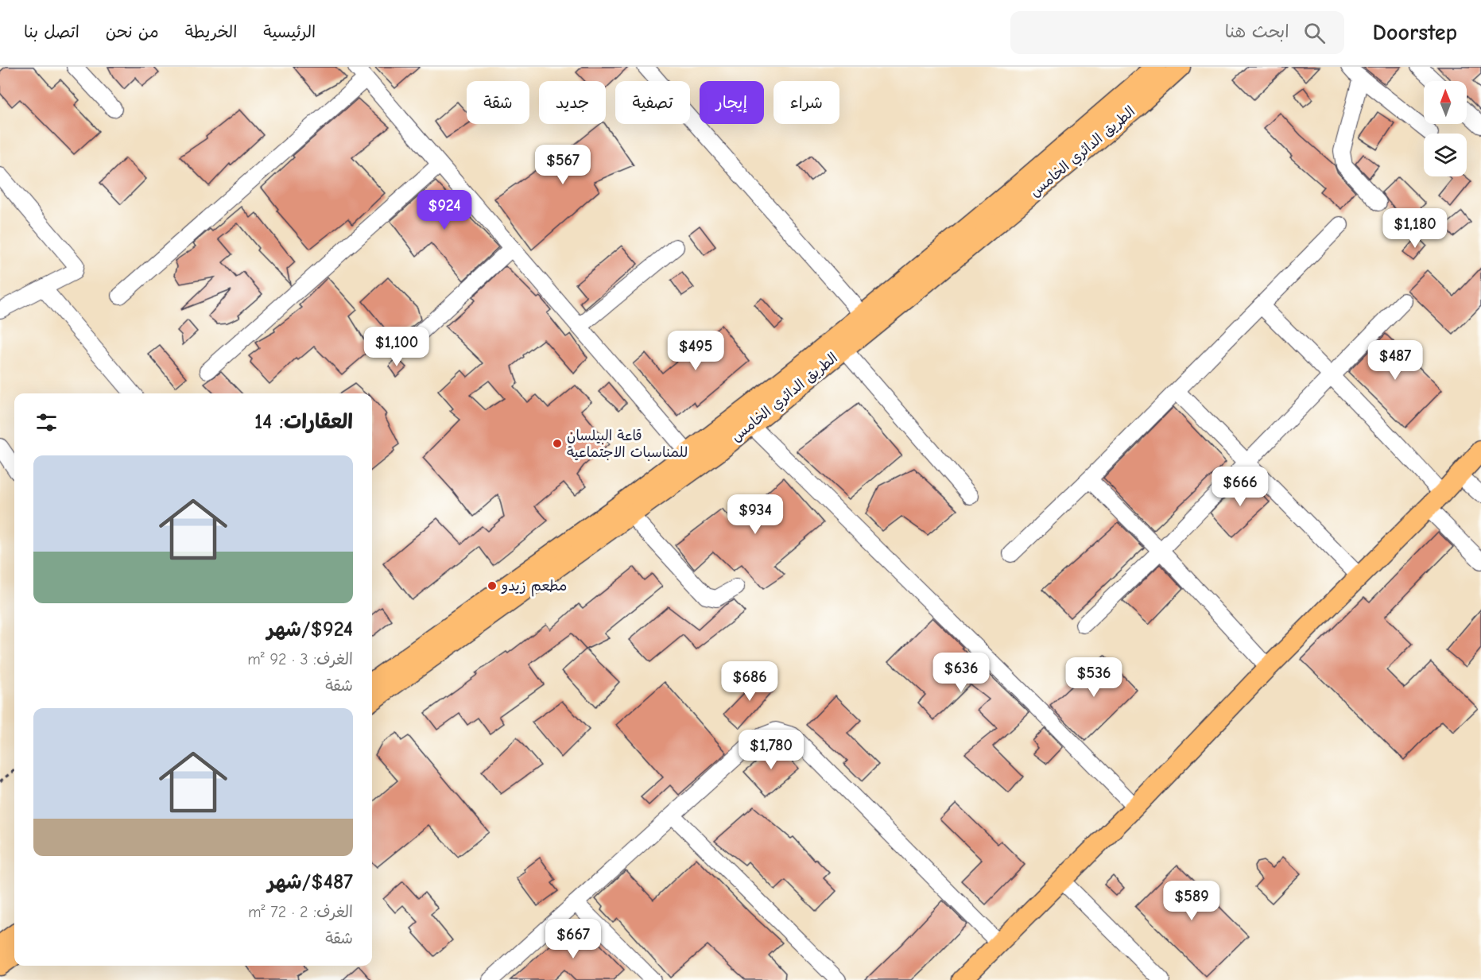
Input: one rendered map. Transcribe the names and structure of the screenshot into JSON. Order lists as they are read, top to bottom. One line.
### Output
{"streets":{"main road":["الطريق الدائري الخامس"]},"places":["قاعة البيلسان للمناسبات الاجتماعية","مطعم زيدو"],"north":"top","page":{"header":"Doorstep","search":"ابحث هنا","nav":["الرئيسية","الخريطة","من نحن","اتصل بنا"],"chip":["شراء","إيجار","تصفية","جديد","شقة"],"price":["$567","$924","$1,180","$1,100","$495","$487","$666","$934","$636","$536","$686","$1,780","$589","$667"],"heading":"العقارات: 14","list":[{"name":"$924/شهر","note":"الغرف: 3 · 92 m² · شقة"},{"name":"$487/شهر","note":"الغرف: 2 · 72 m² · شقة"}]}}
